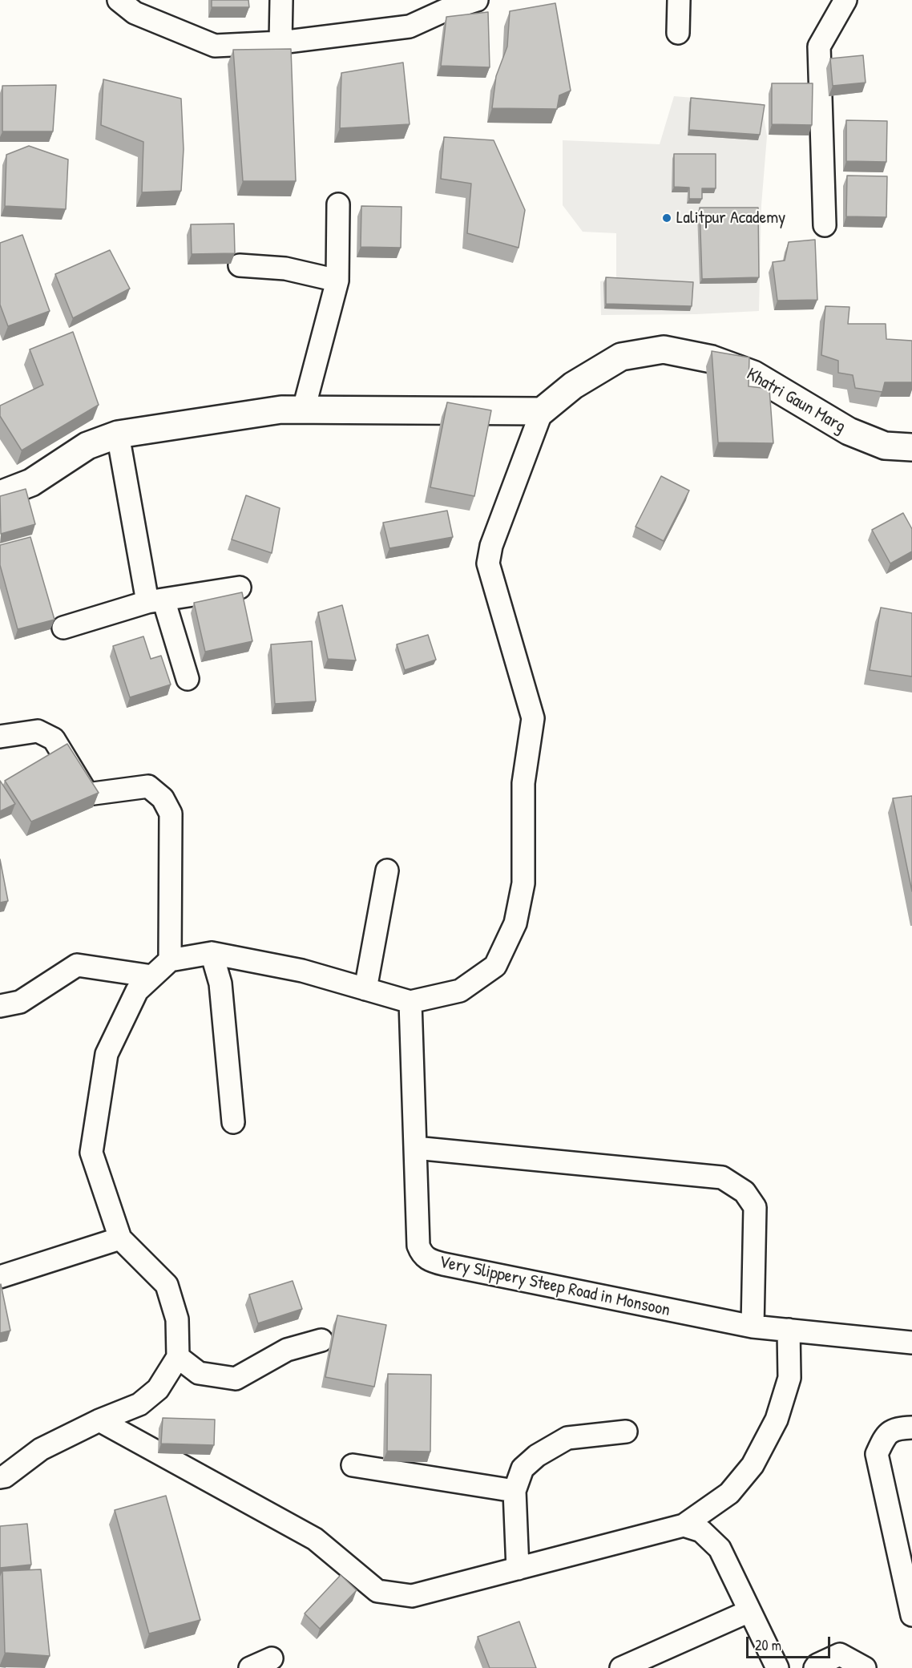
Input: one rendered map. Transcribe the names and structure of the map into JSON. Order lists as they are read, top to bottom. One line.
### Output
{"streets":{"main road":["Khatri Gaun Marg"],"street":["Very Slippery Steep Road in Monsoon"]},"places":["Lalitpur Academy"],"scale_bar":"20 m"}
